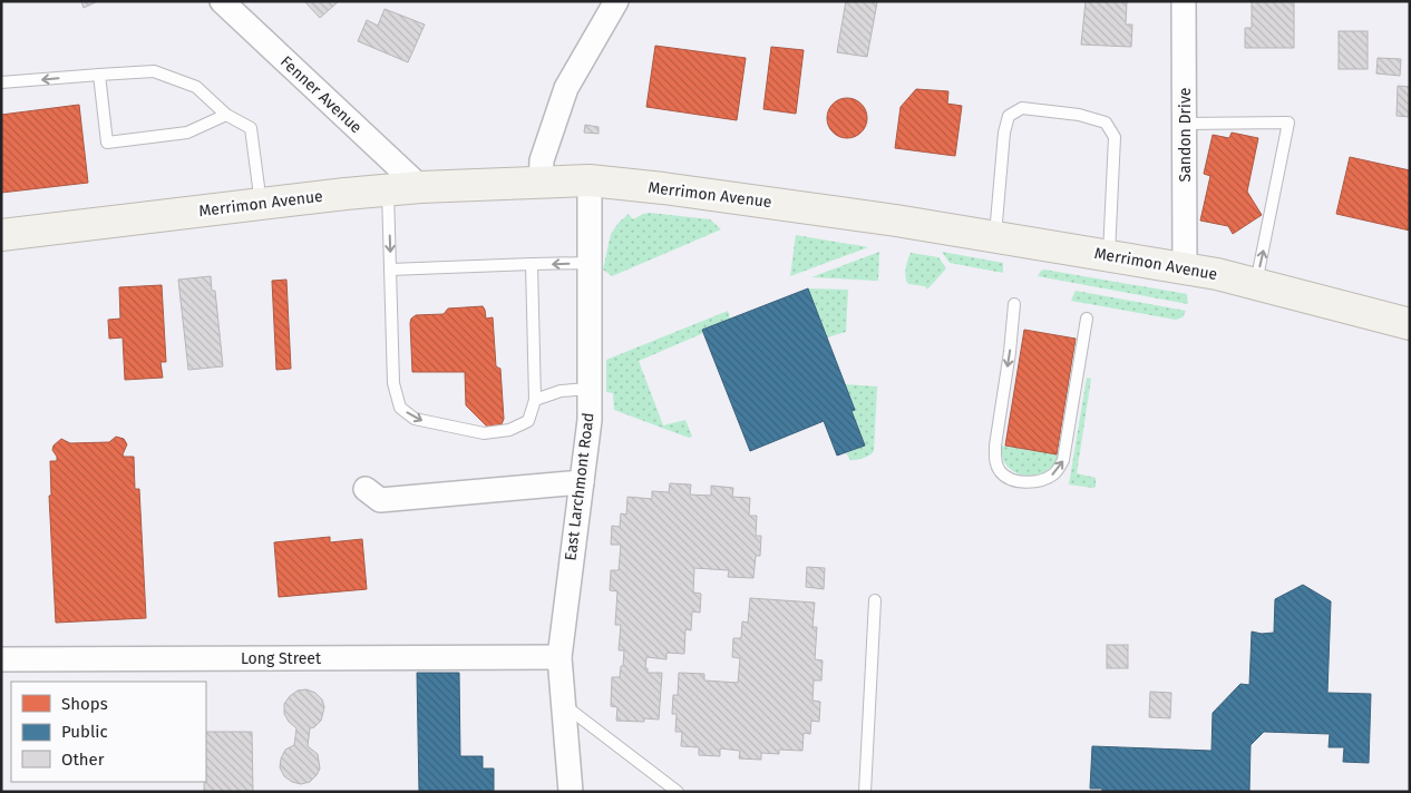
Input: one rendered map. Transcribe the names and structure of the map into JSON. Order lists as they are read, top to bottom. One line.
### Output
{"streets":{"main road":["Merrimon Avenue"],"street":["Fenner Avenue","Sandon Drive","East Larchmont Road","Long Street"]},"crossings":[["Fenner Avenue","Merrimon Avenue"],["Sandon Drive","Merrimon Avenue"],["Merrimon Avenue","East Larchmont Road"],["East Larchmont Road","Long Street"]],"legend":["Shops","Public","Other"]}
